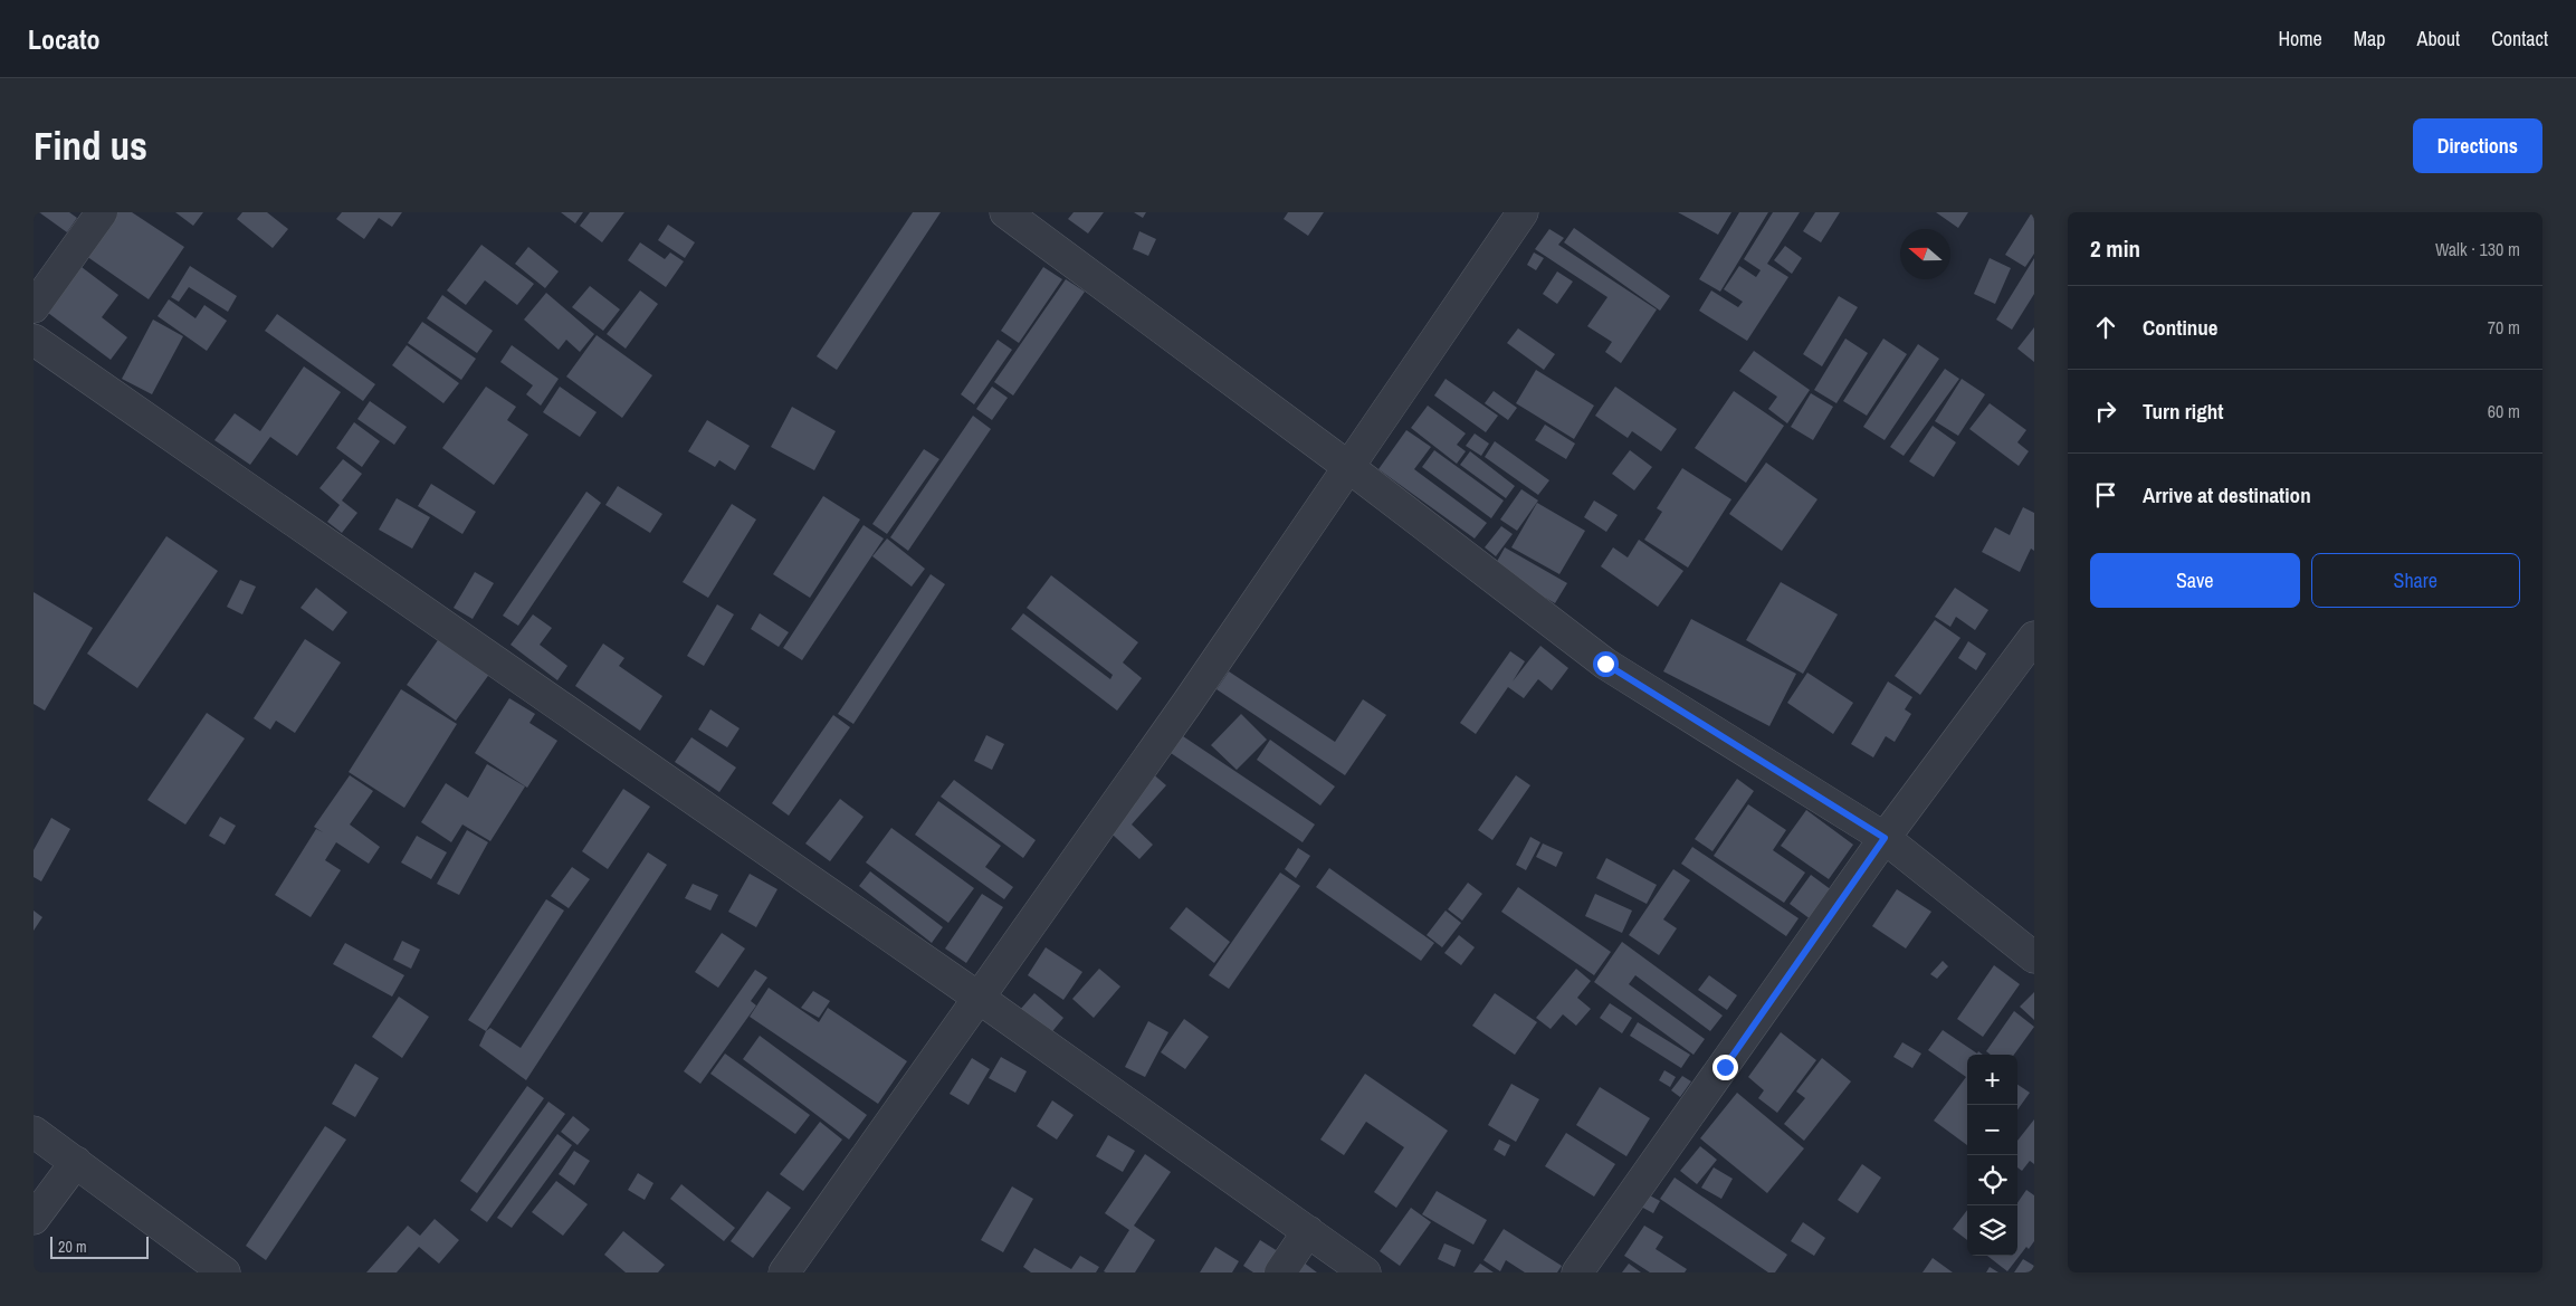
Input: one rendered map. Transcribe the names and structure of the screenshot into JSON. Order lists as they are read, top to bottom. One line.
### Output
{"scale_bar":"20 m","north":"left","page":{"header":"Locato","nav":["Home","Map","About","Contact"],"buttons":["Directions",["Save","Share"]],"title":"Find us","heading":["2 min","Walk · 130 m"],"list":[["Continue","70 m"],["Turn right","60 m"],"Arrive at destination"],"map_buttons":["+","−"],"scale":"20 m"}}
